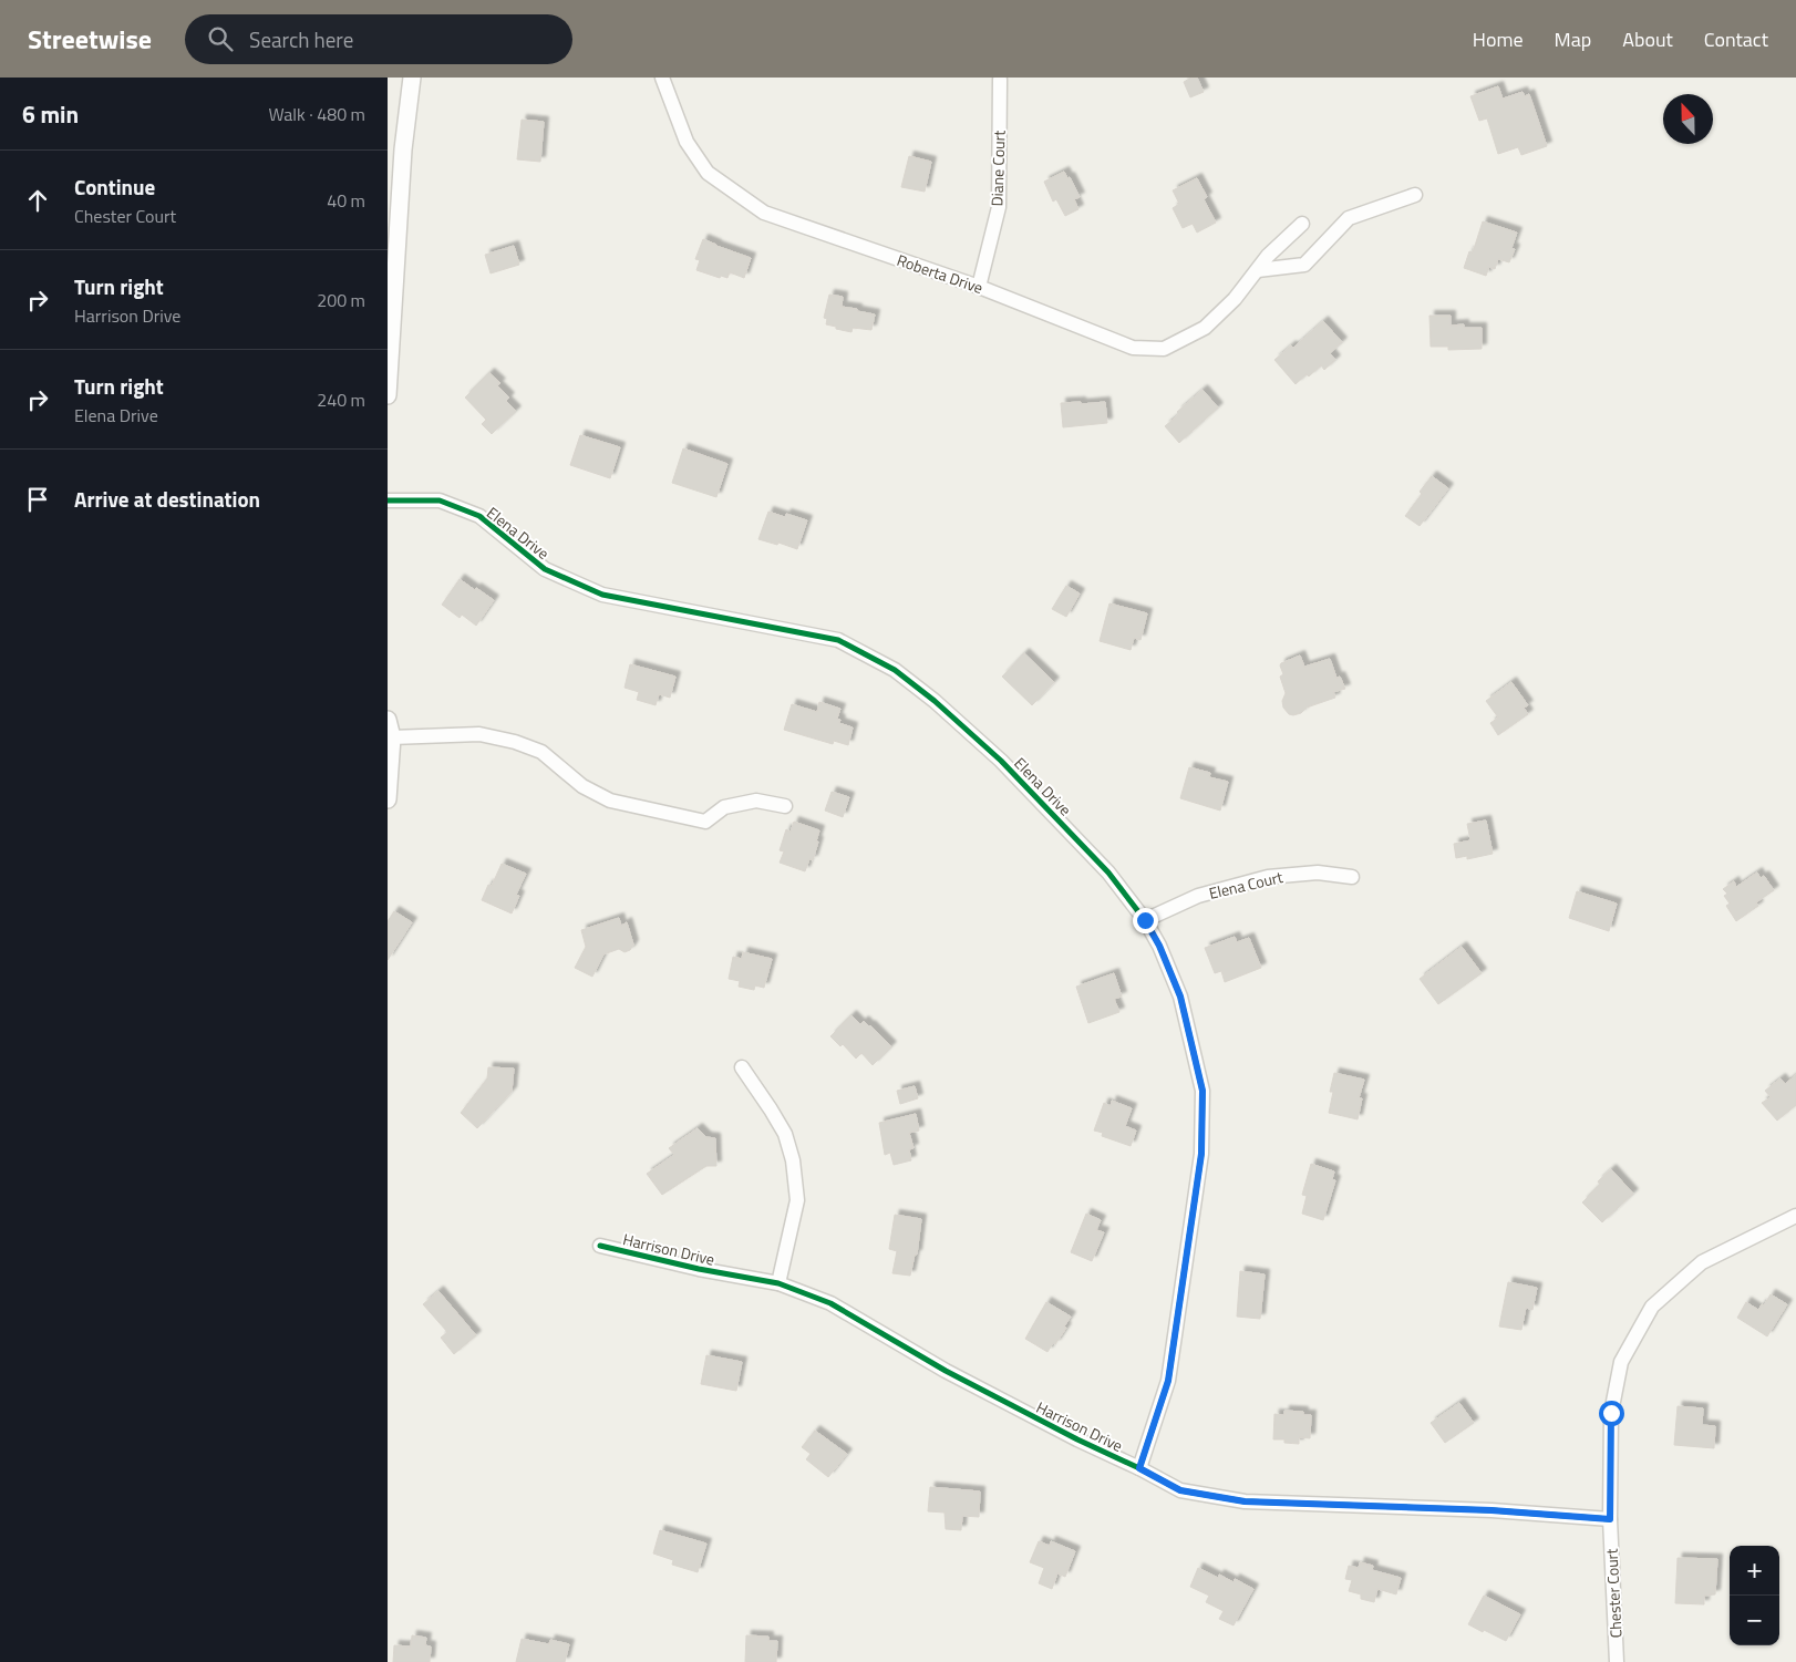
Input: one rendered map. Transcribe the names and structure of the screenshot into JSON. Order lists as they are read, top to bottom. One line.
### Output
{"streets":{"street":["Diane Court","Roberta Drive","Elena Drive","Elena Court","Harrison Drive","Chester Court"]},"crossings":[["Diane Court","Roberta Drive"],["Elena Drive","Elena Court"],["Elena Drive","Harrison Drive"],["Harrison Drive","Chester Court"]],"north":"top","page":{"header":"Streetwise","search":"Search here","nav":["Home","Map","About","Contact"],"heading":["6 min","Walk · 480 m"],"list":[["Continue","Chester Court","40 m"],["Turn right","Harrison Drive","200 m"],["Turn right","Elena Drive","240 m"],"Arrive at destination"],"map_buttons":["+","−"]}}
